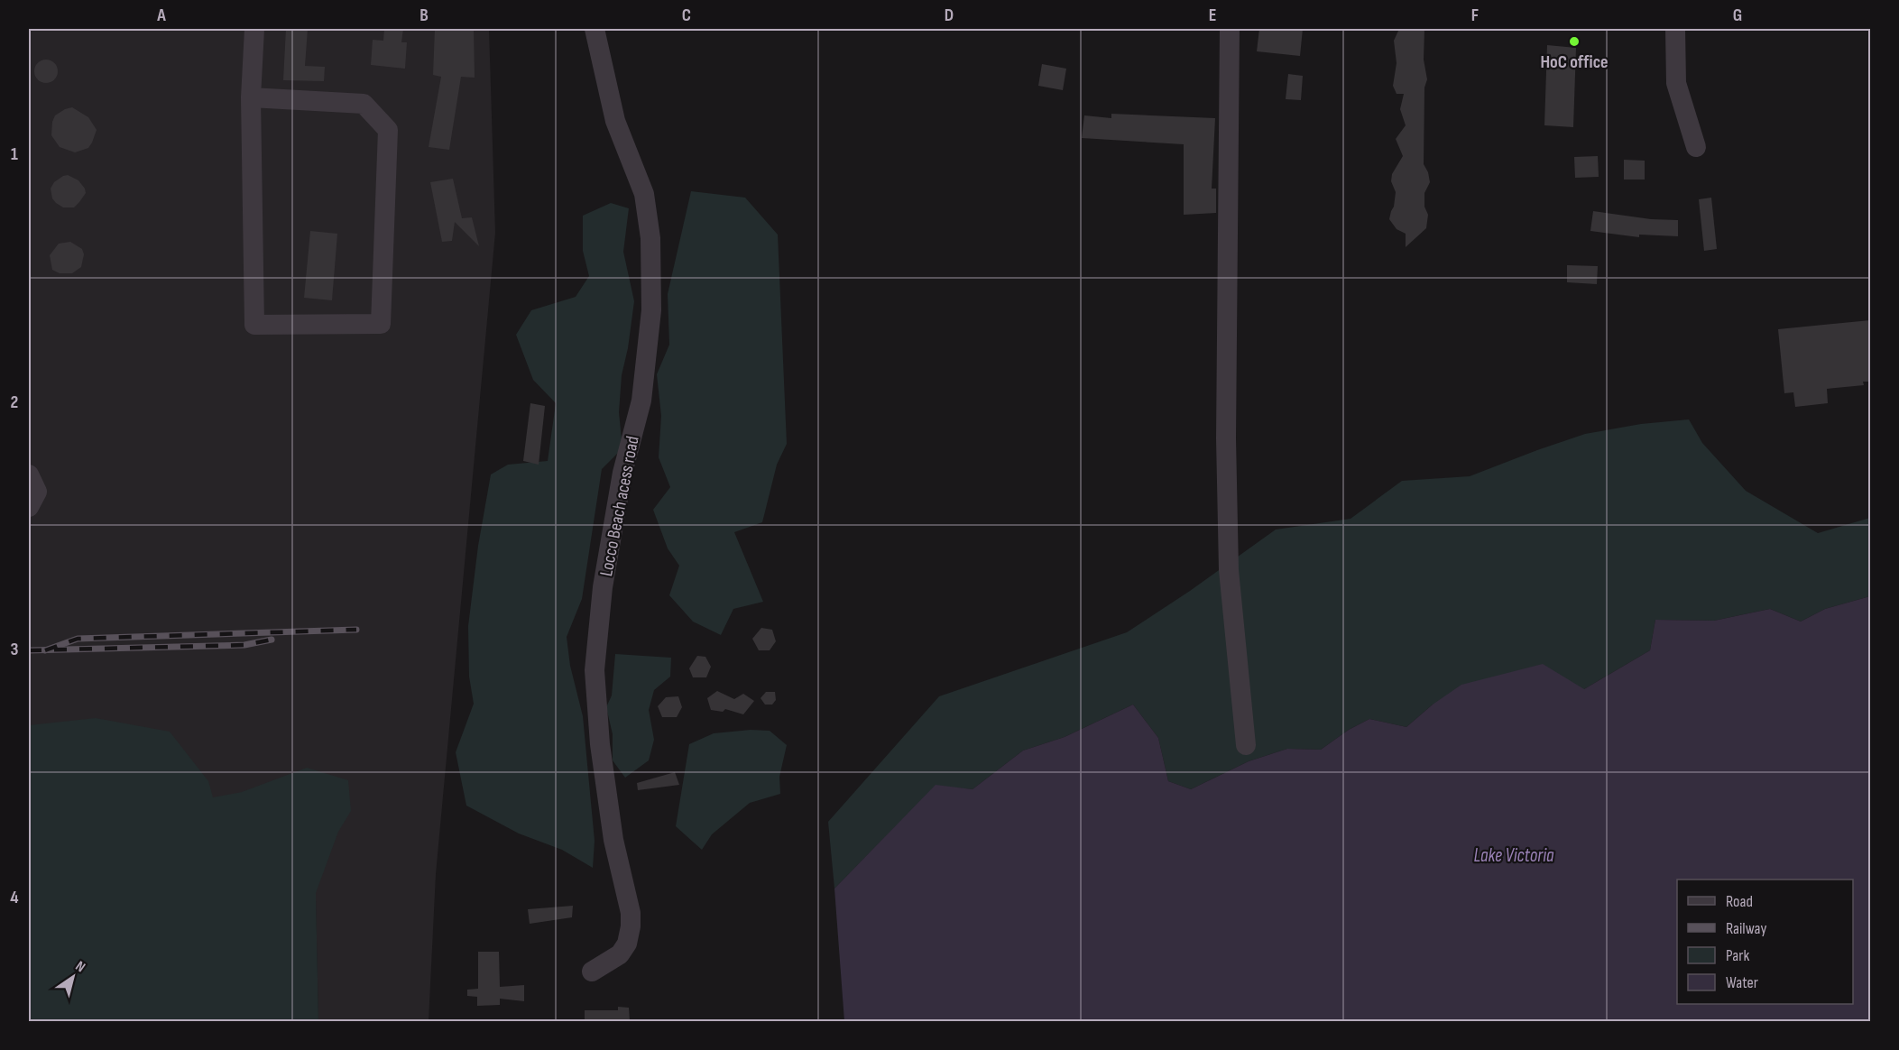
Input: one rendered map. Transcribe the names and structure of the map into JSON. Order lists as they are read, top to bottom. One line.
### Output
{"streets":{"street":["Locco Beach acess road"]},"water":["Lake Victoria"],"places":["HoC office"],"legend":["Road","Railway","Park","Water"],"north":"top right","grid":{"columns":["A","B","C","D","E","F","G"],"rows":["1","2","3","4"]}}
